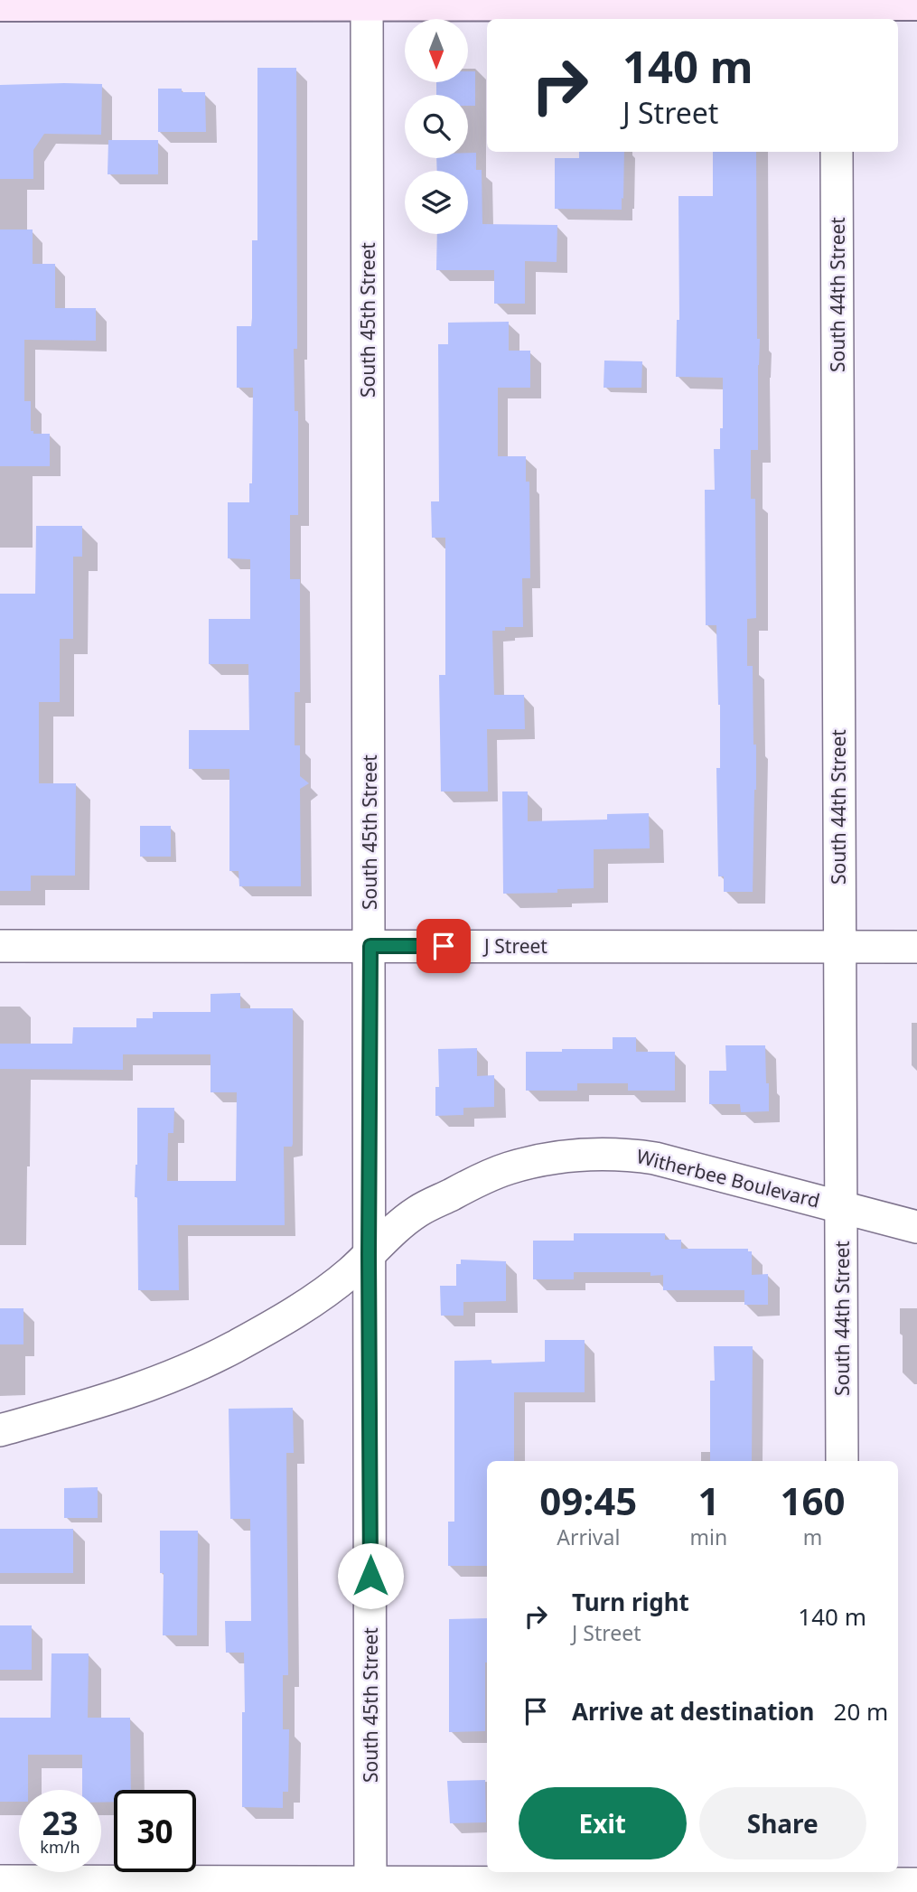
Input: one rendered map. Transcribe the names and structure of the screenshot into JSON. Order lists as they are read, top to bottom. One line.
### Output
{"streets":{"street":["South 44th Street","South 45th Street","J Street","Witherbee Boulevard"]},"crossings":[["South 44th Street","J Street"],["South 44th Street","Witherbee Boulevard"],["South 45th Street","J Street"],["South 45th Street","Witherbee Boulevard"]],"north":"bottom","page":{"turn":["140 m","J Street"],"eta":["09:45","Arrival","1","min","160","m"],"list":[{"name":"Turn right","note":"J Street","value":"140 m"},{"name":"Arrive at destination","value":"20 m"}],"buttons":["Exit","Share"],"speed":"23 km/h","limit":"30"}}
